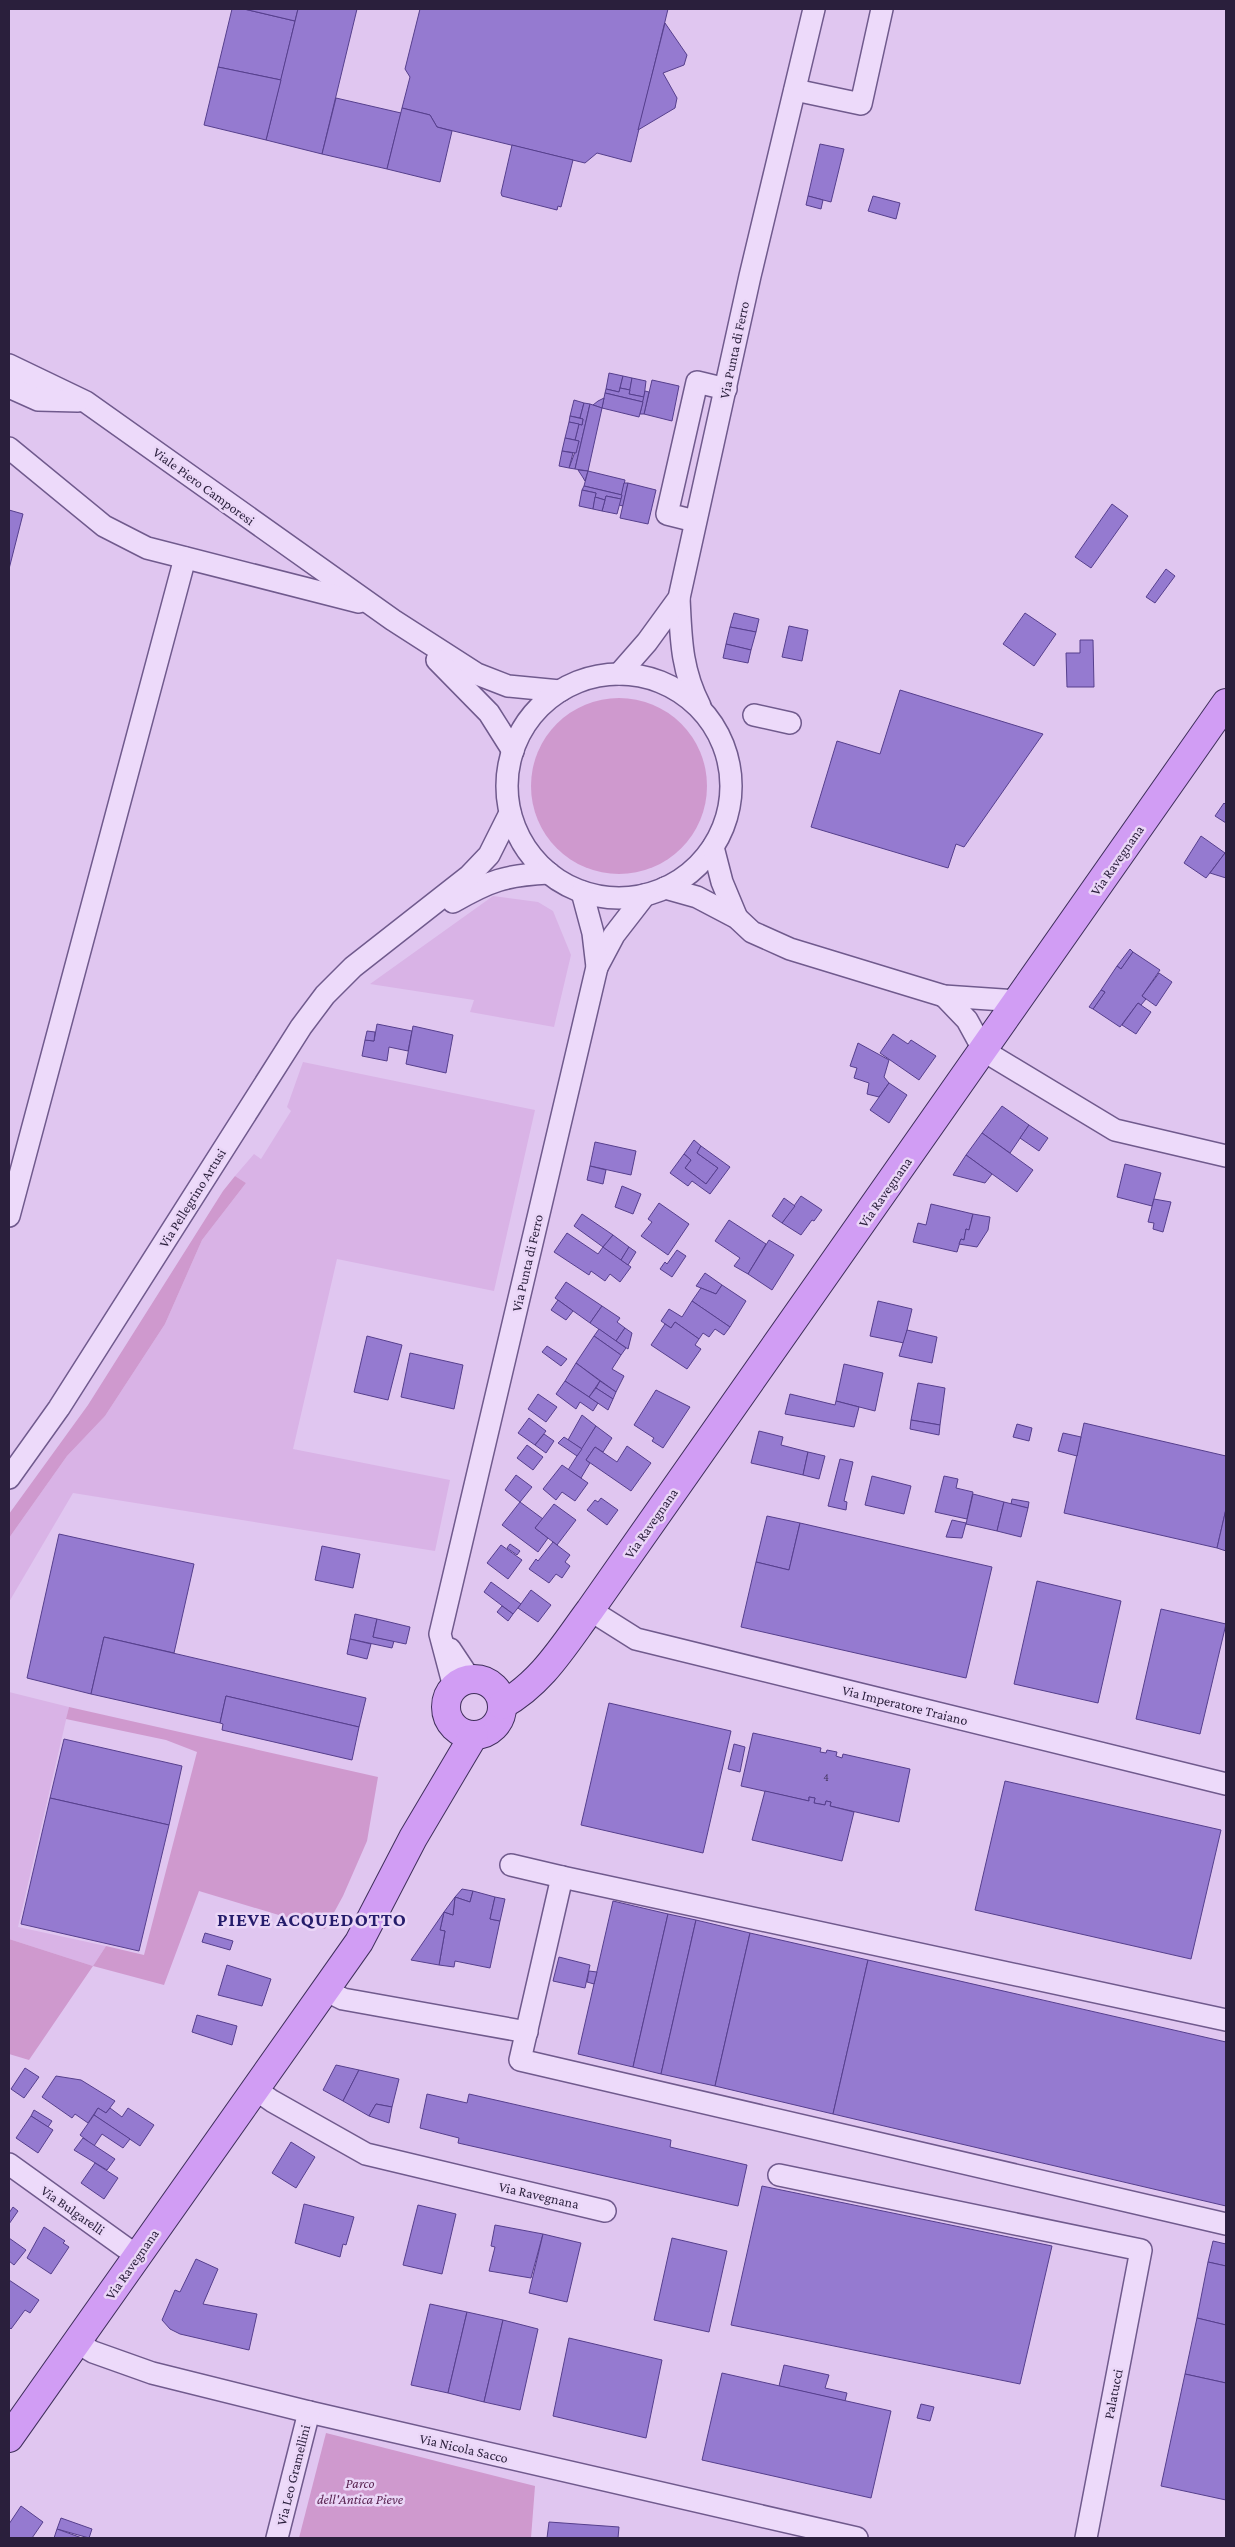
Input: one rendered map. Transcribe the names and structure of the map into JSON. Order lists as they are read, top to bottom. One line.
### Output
{"streets":{"main road":["Via Ravegnana"],"street":["Via Punta di Ferro","Viale Piero Camporesi","Via Pellegrino Artusi","Via Imperatore Traiano","Via Bulgarelli","Palatucci","Via Nicola Sacco","Via Leo Gramellini"]},"crossings":[["Via Punta di Ferro","Via Ravegnana"],["Via Ravegnana","Via Imperatore Traiano"],["Via Ravegnana","Via Bulgarelli"],["Via Ravegnana","Via Nicola Sacco"],["Via Nicola Sacco","Via Leo Gramellini"]],"districts":["PIEVE ACQUEDOTTO"],"parks":["Parco dell'Antica Pieve"],"house_numbers":["4"]}
